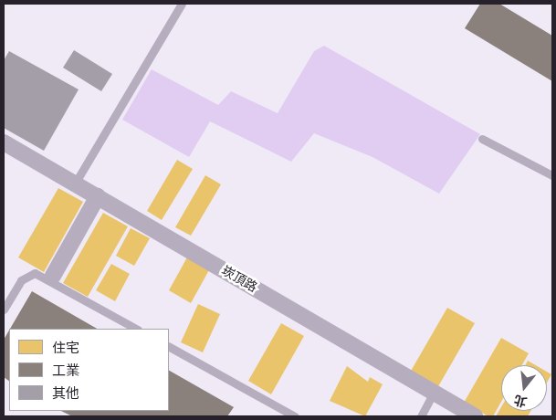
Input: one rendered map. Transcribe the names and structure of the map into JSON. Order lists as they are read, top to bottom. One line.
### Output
{"streets":{"street":["崁頂路"]},"legend":["住宅","工業","其他"],"north":"bottom"}
